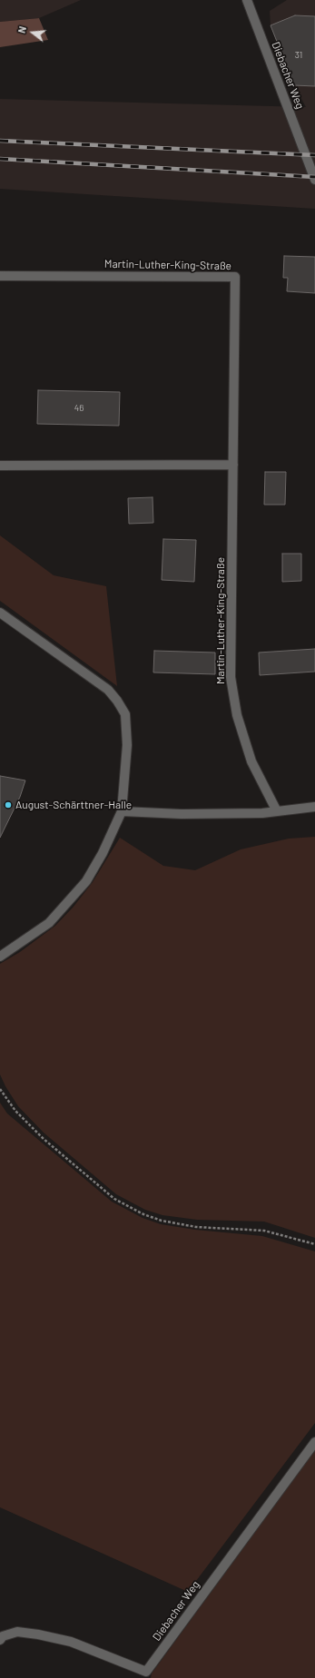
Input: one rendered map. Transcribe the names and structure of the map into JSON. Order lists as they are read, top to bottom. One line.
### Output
{"streets":{"street":["Diebacher Weg","Martin-Luther-King-Straße"]},"places":["August-Schärttner-Halle"],"house_numbers":["31","46"],"north":"left"}
